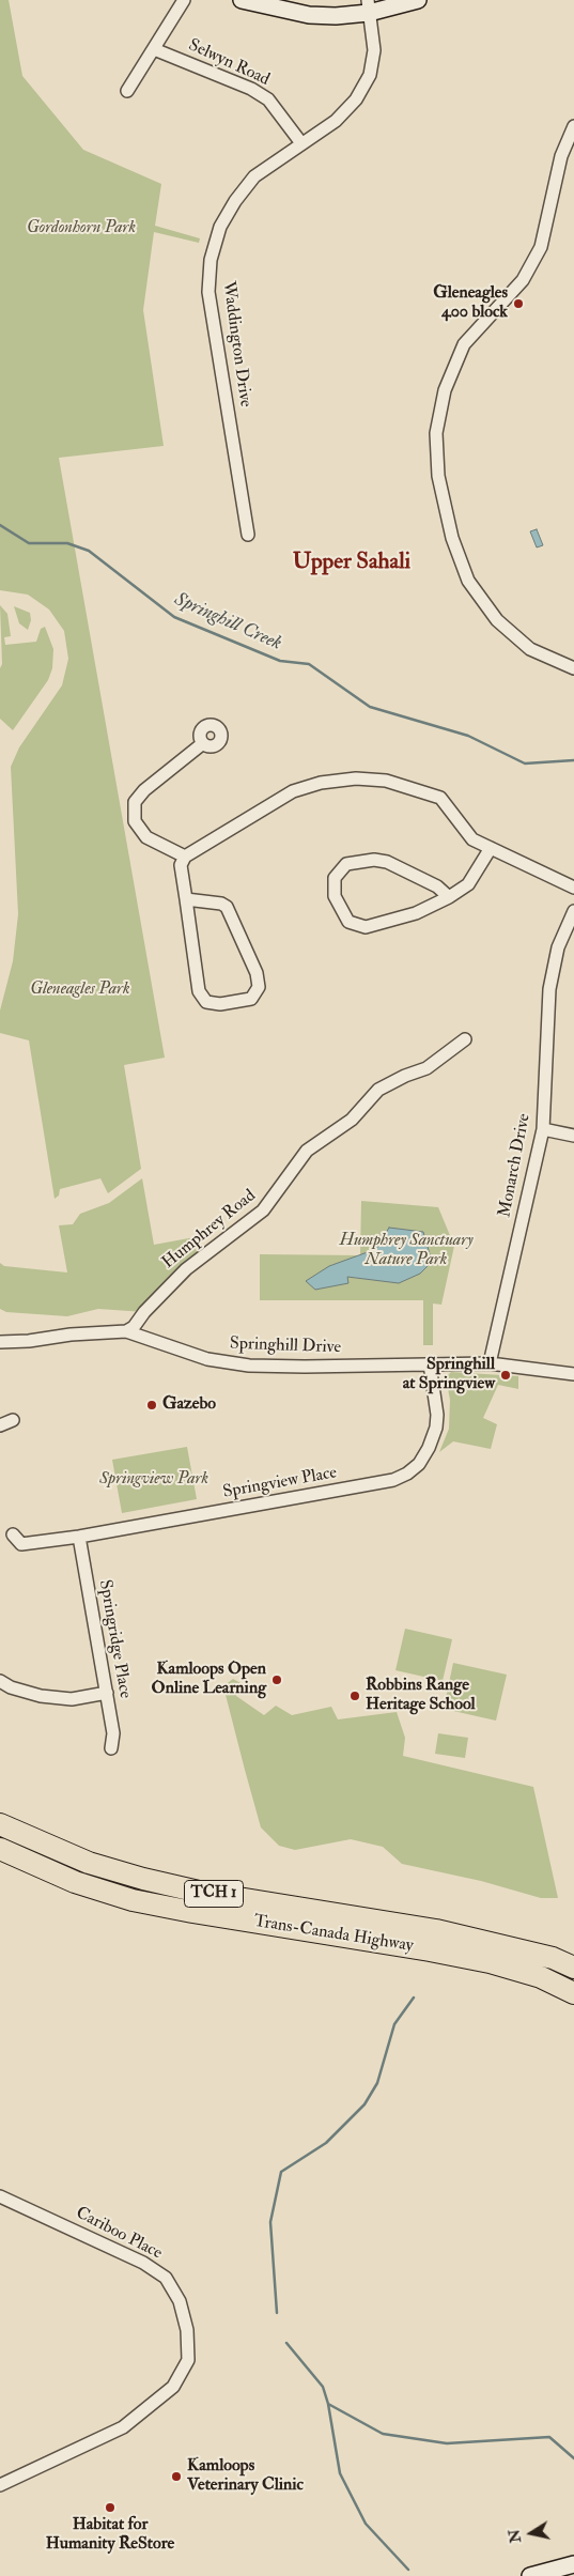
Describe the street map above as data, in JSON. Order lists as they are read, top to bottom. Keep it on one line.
{"streets":{"highway":["TCH 1","Trans-Canada Highway"],"street":["Selwyn Road","Waddington Drive","Monarch Drive","Humphrey Road","Springhill Drive","Springview Place","Springridge Place","Cariboo Place"]},"crossings":[["Selwyn Road","Waddington Drive"],["Monarch Drive","Springhill Drive"],["Humphrey Road","Springhill Drive"],["Springhill Drive","Springview Place"],["Springview Place","Springridge Place"]],"districts":["Upper Sahali"],"water":["Springhill Creek"],"parks":["Gordonhorn Park","Gleneagles Park","Humphrey Sanctuary Nature Park","Springview Park"],"places":["Gleneagles 400 block","Springhill at Springview","Gazebo","Kamloops Open Online Learning","Robbins Range Heritage School","Kamloops Veterinary Clinic","Habitat for Humanity ReStore"],"north":"left"}
